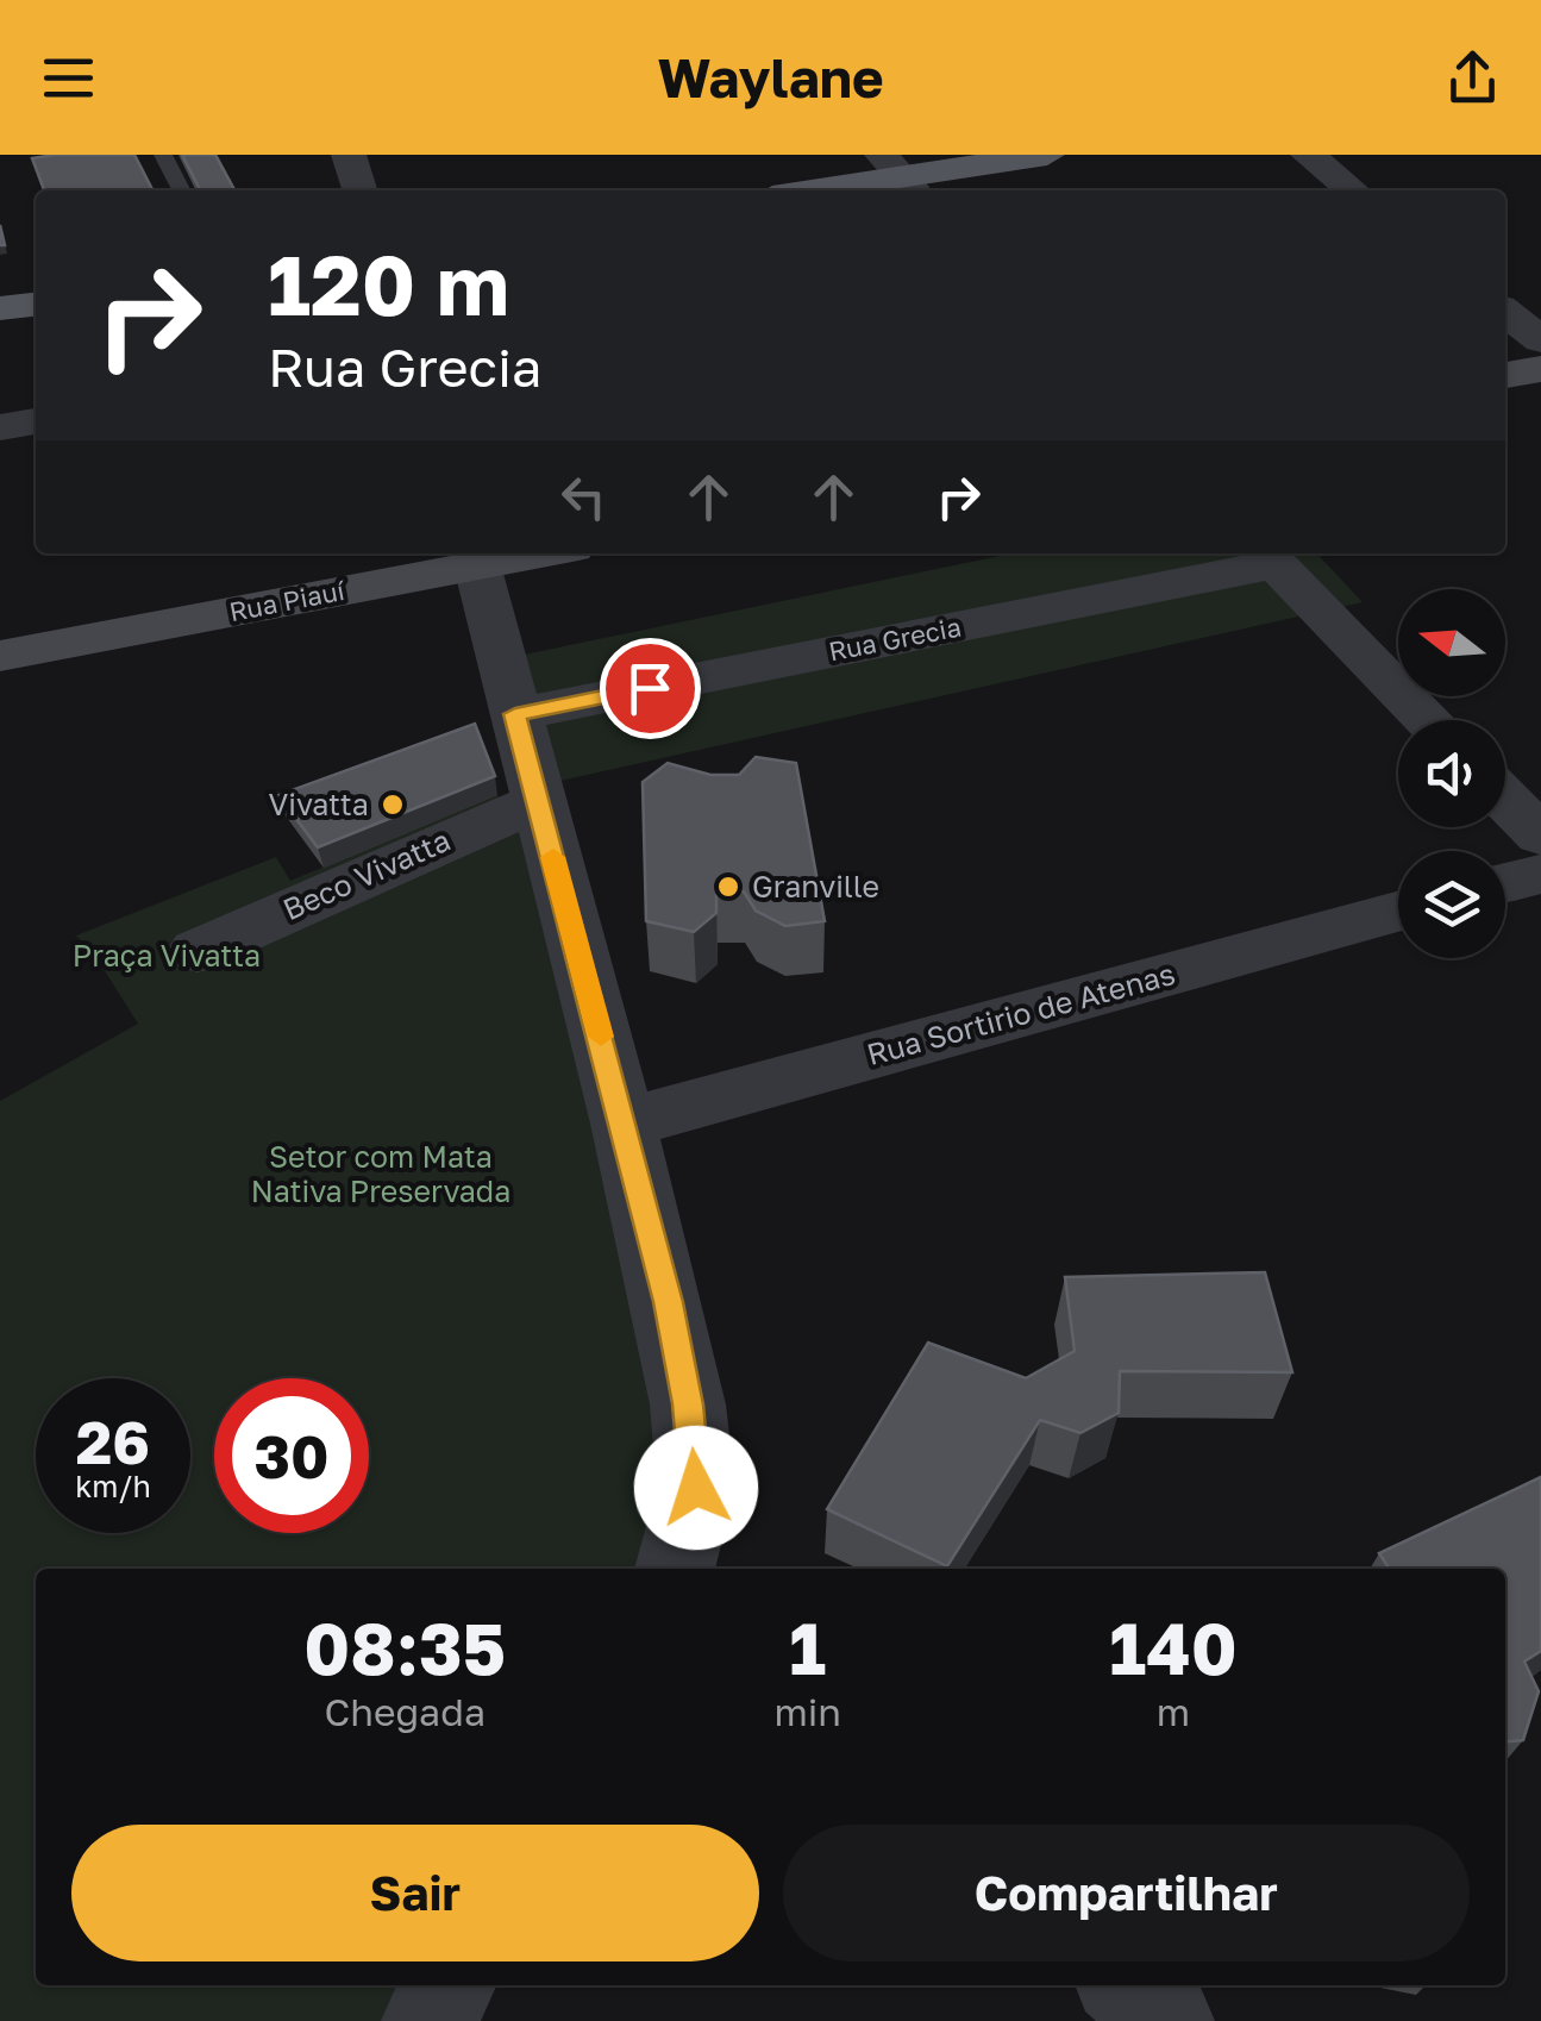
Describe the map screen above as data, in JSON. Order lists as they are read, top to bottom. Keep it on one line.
{"streets":{"street":["Rua Piauí","Rua Grecia","Beco Vivatta","Rua Sortirio de Atenas"]},"parks":["Praça Vivatta","Setor com Mata Nativa Preservada"],"places":["Vivatta","Granville"],"north":"left","page":{"header":"Waylane","turn":["120 m","Rua Grecia"],"speed":"26 km/h","limit":"30","eta":["08:35","Chegada","1","min","140","m"],"buttons":["Sair","Compartilhar"]}}
